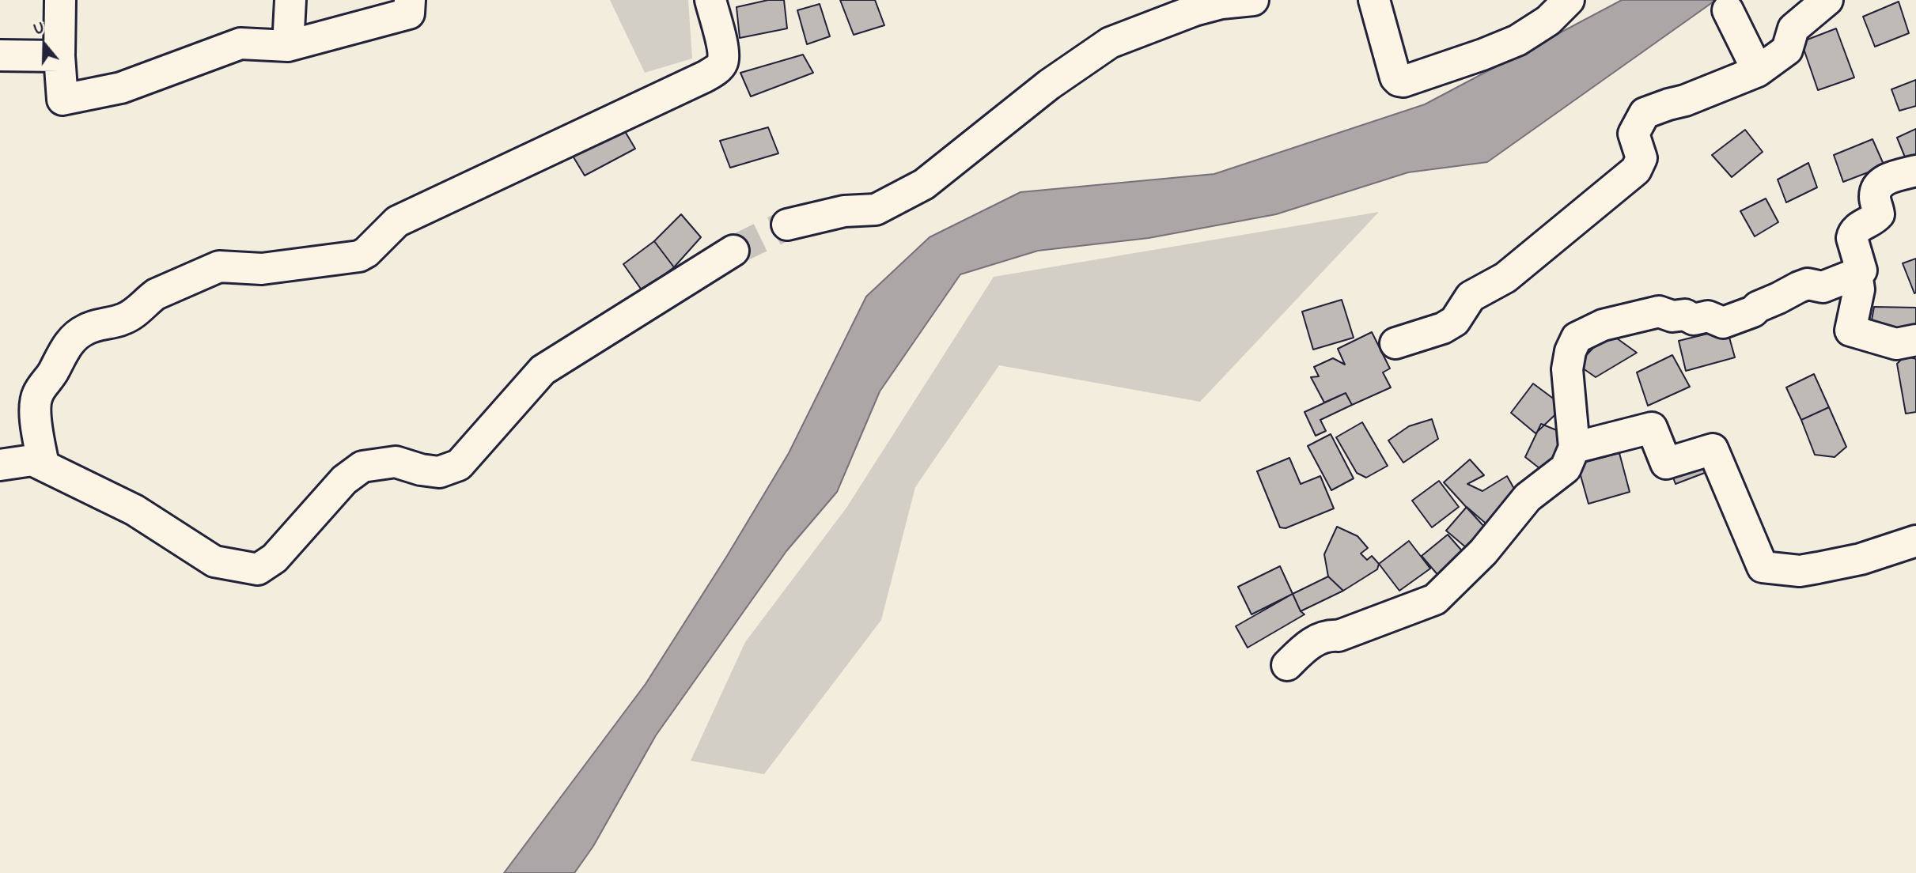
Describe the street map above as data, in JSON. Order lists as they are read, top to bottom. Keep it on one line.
{"north":"top"}
